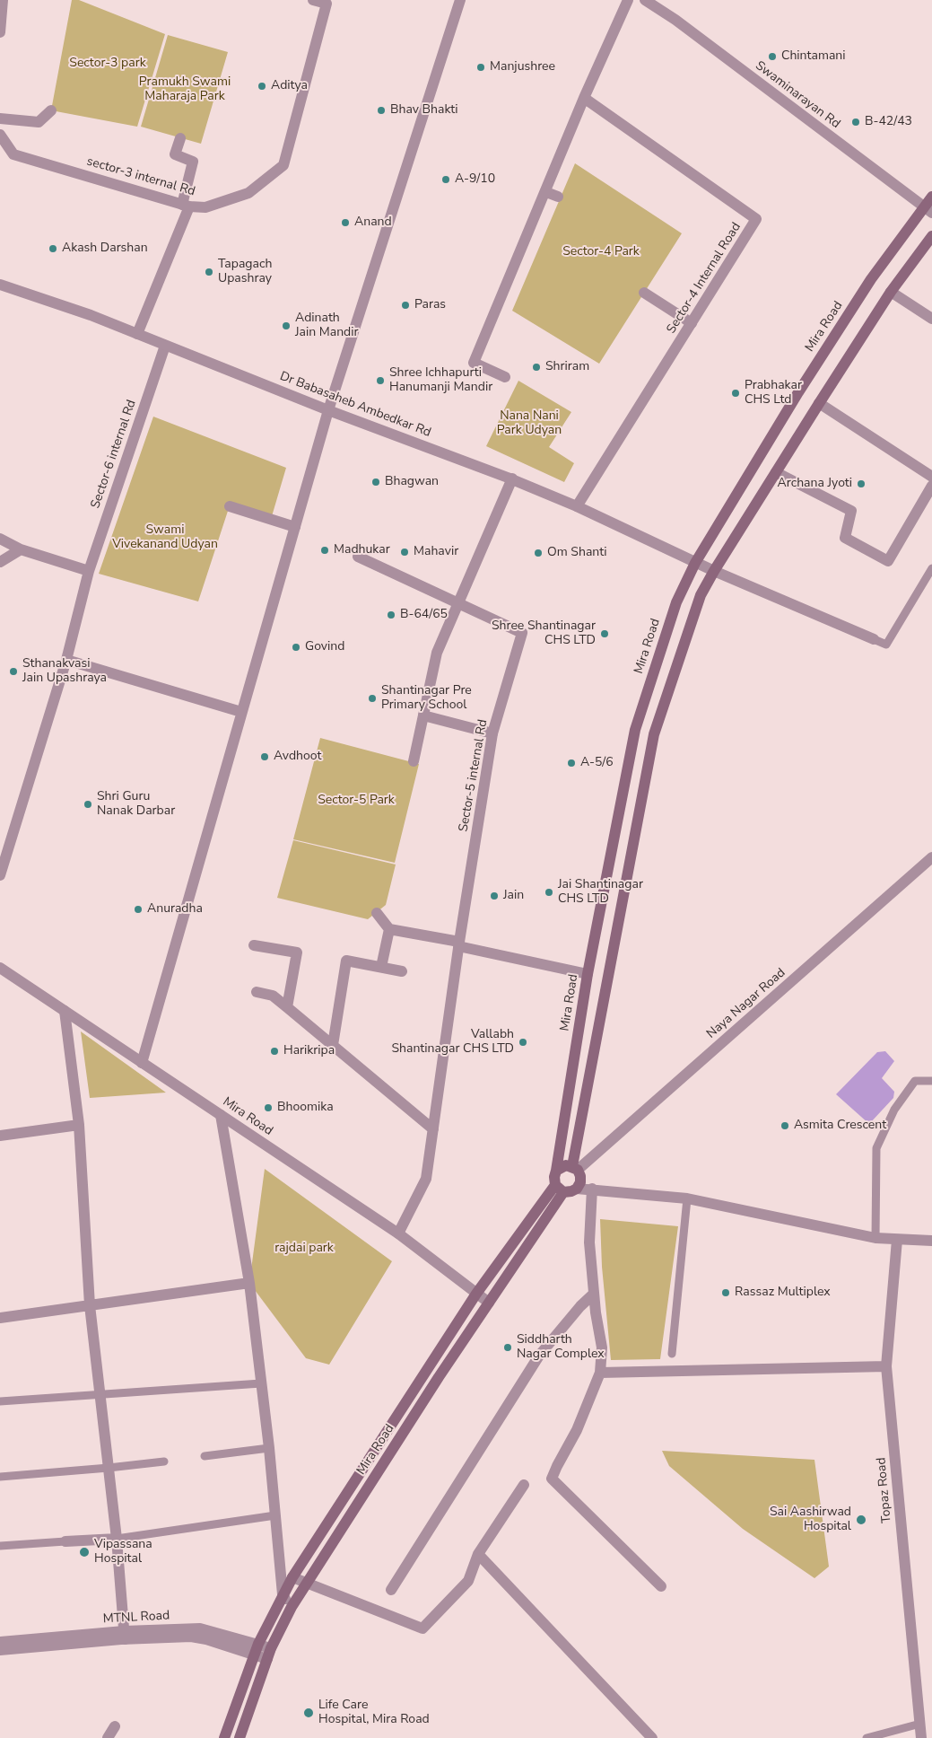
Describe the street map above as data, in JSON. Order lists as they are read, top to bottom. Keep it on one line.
{"streets":{"main road":["Mira Road"],"street":["Swaminarayan Rd","sector-3 internal Rd","Sector-4 Internal Road","Dr Babasaheb Ambedkar Rd","Sector-6 internal Rd","Sector-5 internal Rd","Naya Nagar Road","Topaz Road","MTNL Road"]},"crossings":[["Swaminarayan Rd","Mira Road"],["Sector-4 Internal Road","Dr Babasaheb Ambedkar Rd"],["Mira Road","Dr Babasaheb Ambedkar Rd"],["Mira Road","Sector-5 internal Rd"],["Mira Road","Naya Nagar Road"],["Mira Road","MTNL Road"],["Dr Babasaheb Ambedkar Rd","Sector-6 internal Rd"]],"parks":["Sector-3 park","Pramukh Swami Maharaja Park","Sector-4 Park","Nana Nani Park Udyan","Swami Vivekanand Udyan","Sector-5 Park","rajdai park"],"places":["Chintamani","Manjushree","Aditya","Bhav Bhakti","B-42/43","A-9/10","Anand","Akash Darshan","Tapagach Upashray","Paras","Adinath Jain Mandir","Shriram","Shree Ichhapurti Hanumanji Mandir","Prabhakar CHS Ltd","Bhagwan","Archana Jyoti","Madhukar","Mahavir","Om Shanti","B-64/65","Shree Shantinagar CHS LTD","Govind","Sthanakvasi Jain Upashraya","Shantinagar Pre Primary School","Avdhoot","A-5/6","Shri Guru Nanak Darbar","Jai Shantinagar CHS LTD","Jain","Anuradha","Vallabh Shantinagar CHS LTD","Harikripa","Bhoomika","Asmita Crescent","Rassaz Multiplex","Siddharth Nagar Complex","Sai Aashirwad Hospital","Vipassana Hospital","Life Care Hospital, Mira Road"]}
